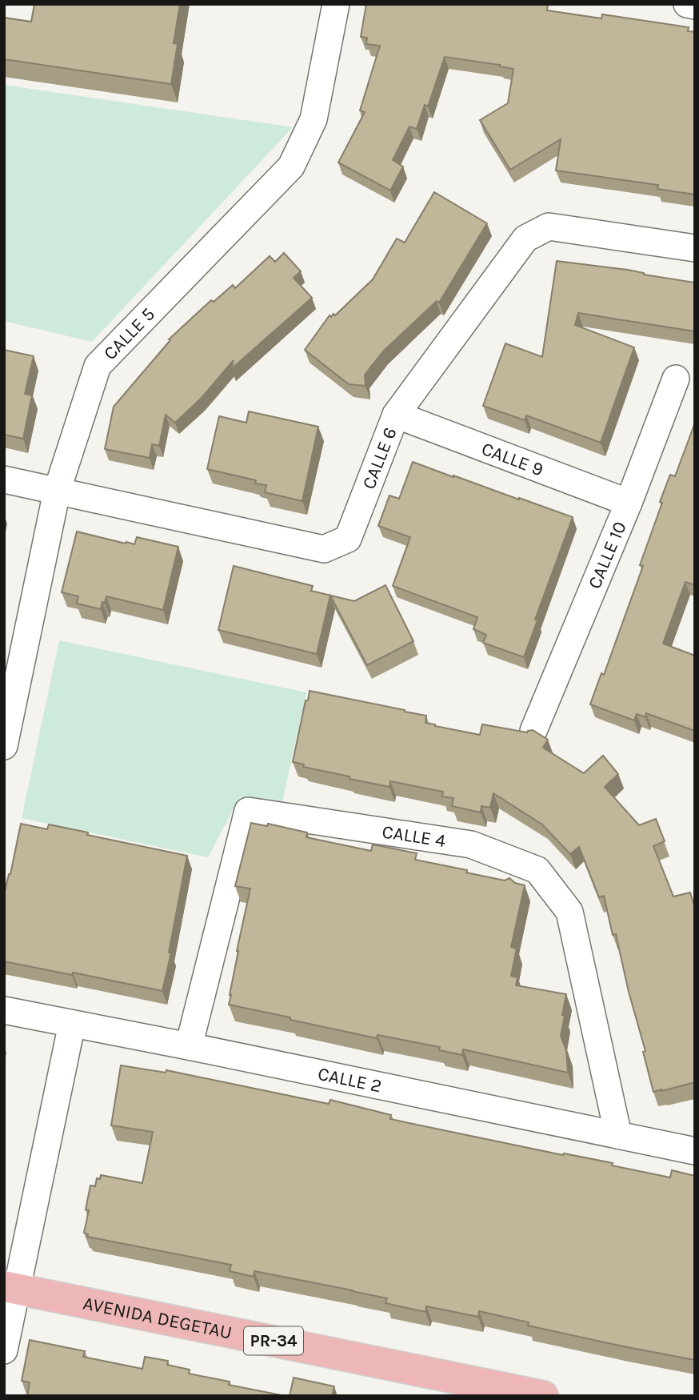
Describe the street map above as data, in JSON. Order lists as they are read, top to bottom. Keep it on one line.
{"streets":{"main road":["AVENIDA DEGETAU","PR-34"],"street":["CALLE 5","CALLE 6","CALLE 9","CALLE 10","CALLE 4","CALLE 2"]},"crossings":[["CALLE 5","CALLE 6"],["CALLE 6","CALLE 9"],["CALLE 9","CALLE 10"],["CALLE 4","CALLE 2"]]}
